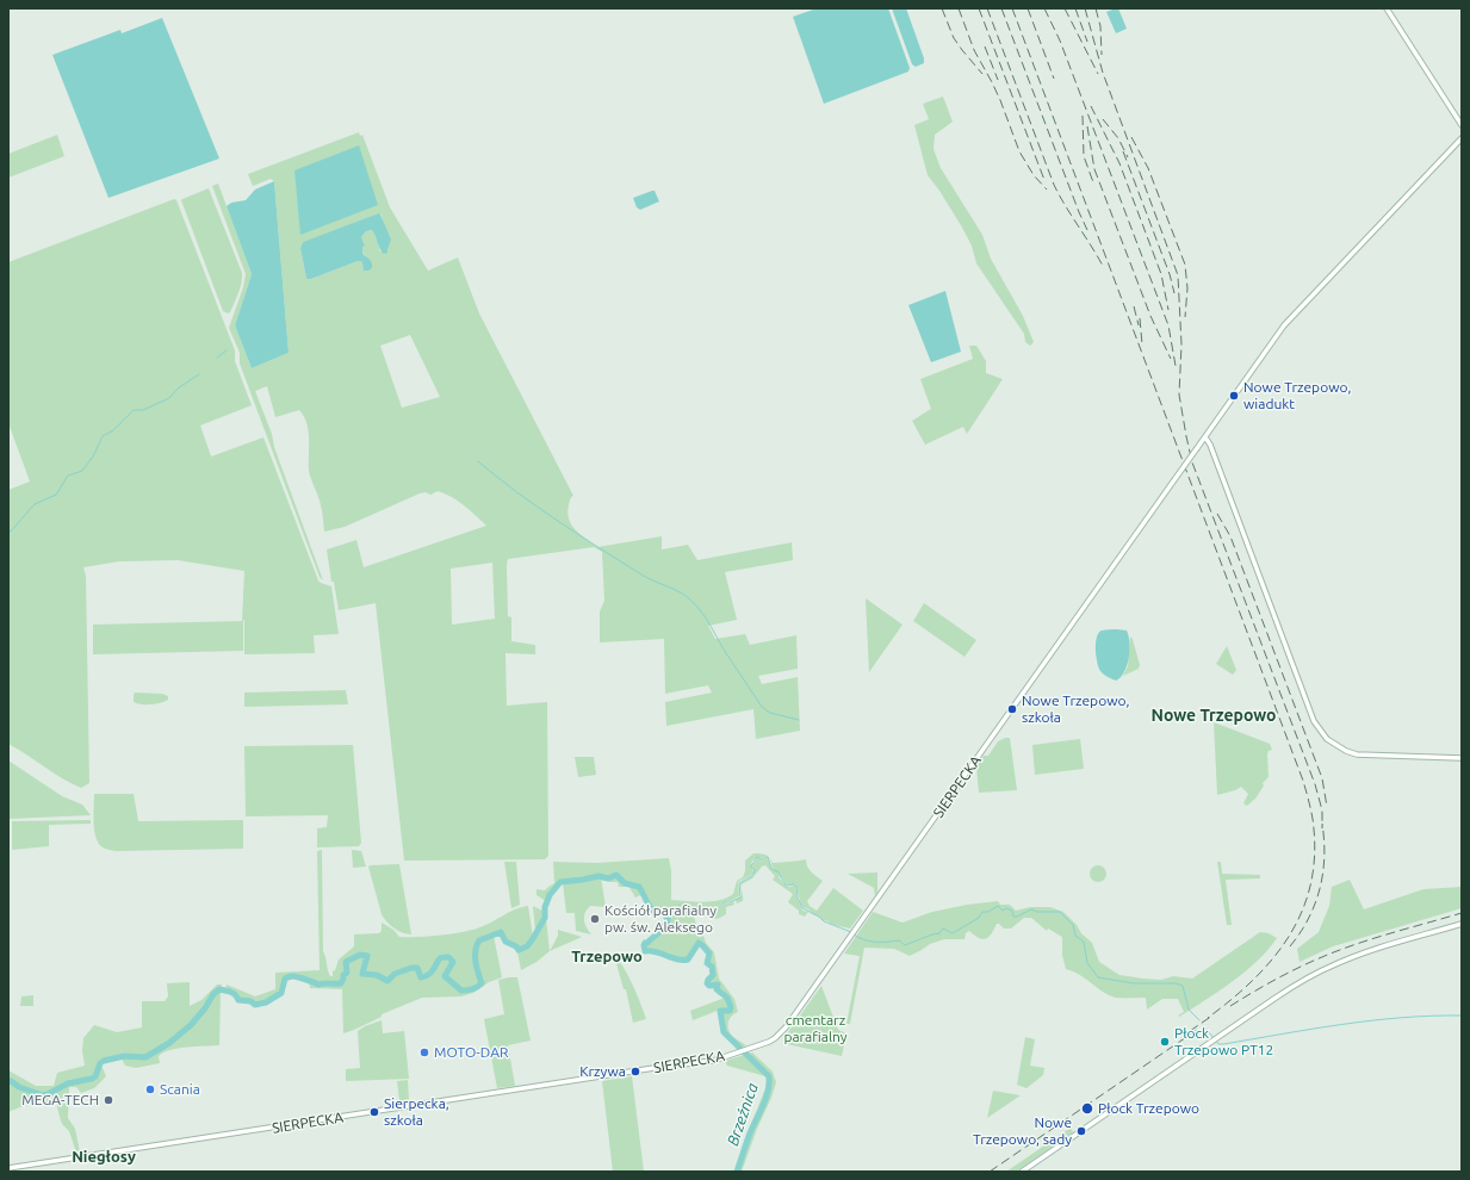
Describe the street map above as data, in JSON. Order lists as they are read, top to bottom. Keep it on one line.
{"streets":{"street":["SIERPECKA"]},"districts":["Nowe Trzepowo","Trzepowo","Niegłosy"],"water":["Brzeźnica"],"parks":["cmentarz parafialny"],"places":["Nowe Trzepowo, wiadukt","Nowe Trzepowo, szkoła","Kościół parafialny pw. św. Aleksego","Płock Trzepowo PT12","MOTO-DAR","Krzywa","Scania","MEGA-TECH","Płock Trzepowo","Sierpecka, szkoła","Nowe Trzepowo, sady"]}
